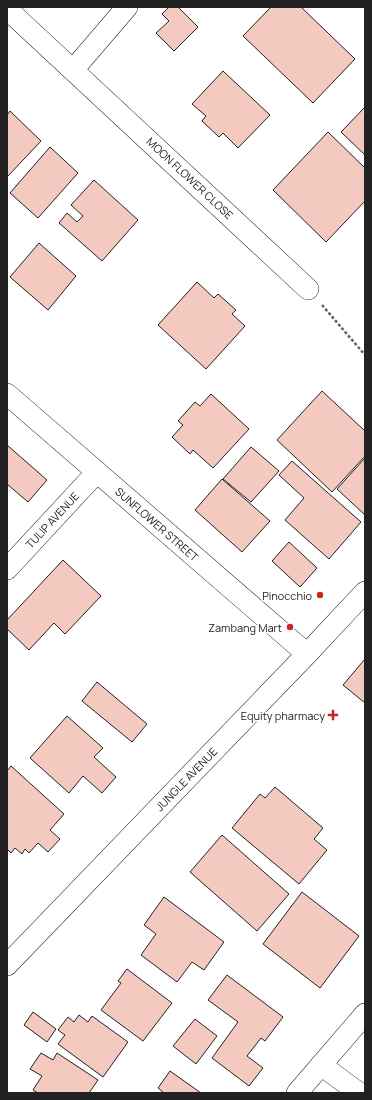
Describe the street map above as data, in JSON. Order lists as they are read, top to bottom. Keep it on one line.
{"streets":{"street":["MOON FLOWER CLOSE","TULIP AVENUE","SUNFLOWER STREET","JUNGLE AVENUE"]},"crossings":[["TULIP AVENUE","SUNFLOWER STREET"],["SUNFLOWER STREET","JUNGLE AVENUE"]],"places":{"other":["Pinocchio","Zambang Mart"],"health":["Equity pharmacy"]}}
